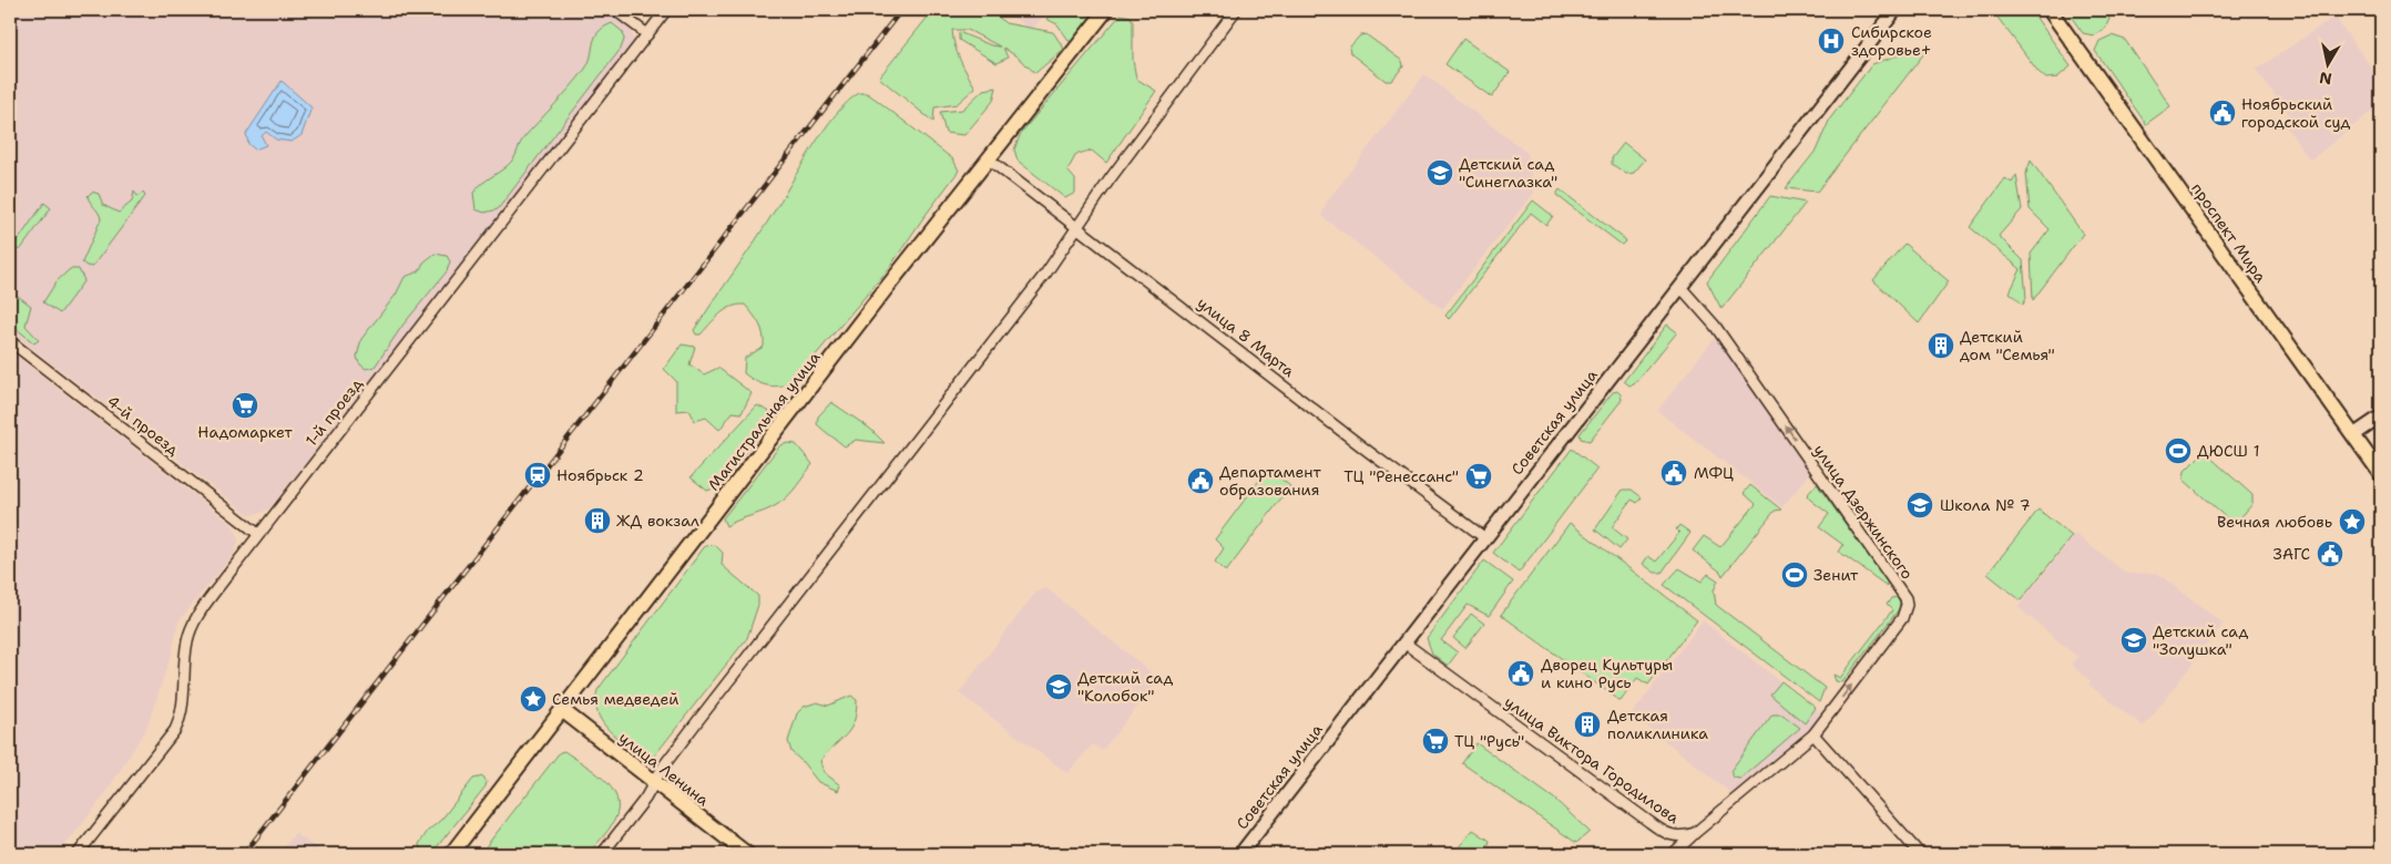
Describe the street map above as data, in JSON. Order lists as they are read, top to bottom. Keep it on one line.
{"streets":{"main road":["проспект Мира","Магистральная улица","Советская улица","улица Ленина"],"street":["улица 8 Марта","1-й проезд","4-й проезд","улица Дзержинского","улица Виктора Городилова"]},"crossings":[["улица 8 Марта","Магистральная улица"],["улица 8 Марта","Советская улица"],["1-й проезд","4-й проезд"],["Магистральная улица","улица Ленина"],["Советская улица","улица Дзержинского"],["Советская улица","улица Виктора Городилова"],["улица Дзержинского","улица Виктора Городилова"]],"one_way":["улица Дзержинского"],"places":{"hospital":["Сибирское здоровье+"],"public building":["Ноябрьский городской суд","МФЦ","Департамент образования","ЗАГС","Дворец Культуры и кино Русь"],"school or university":["Детский сад \"Синеглазка\"","Школа № 7","Детский сад \"Золушка\"","Детский сад \"Колобок\""],"building":["Детский дом \"Семья\"","ЖД вокзал","Детская поликлиника"],"supermarket":["Надомаркет","ТЦ \"Ренессанс\"","ТЦ \"Русь\""],"sports":["ДЮСШ 1","Зенит"],"station":["Ноябрьск 2"],"place":["Вечная любовь","Семья медведей"]},"north":"bottom"}
